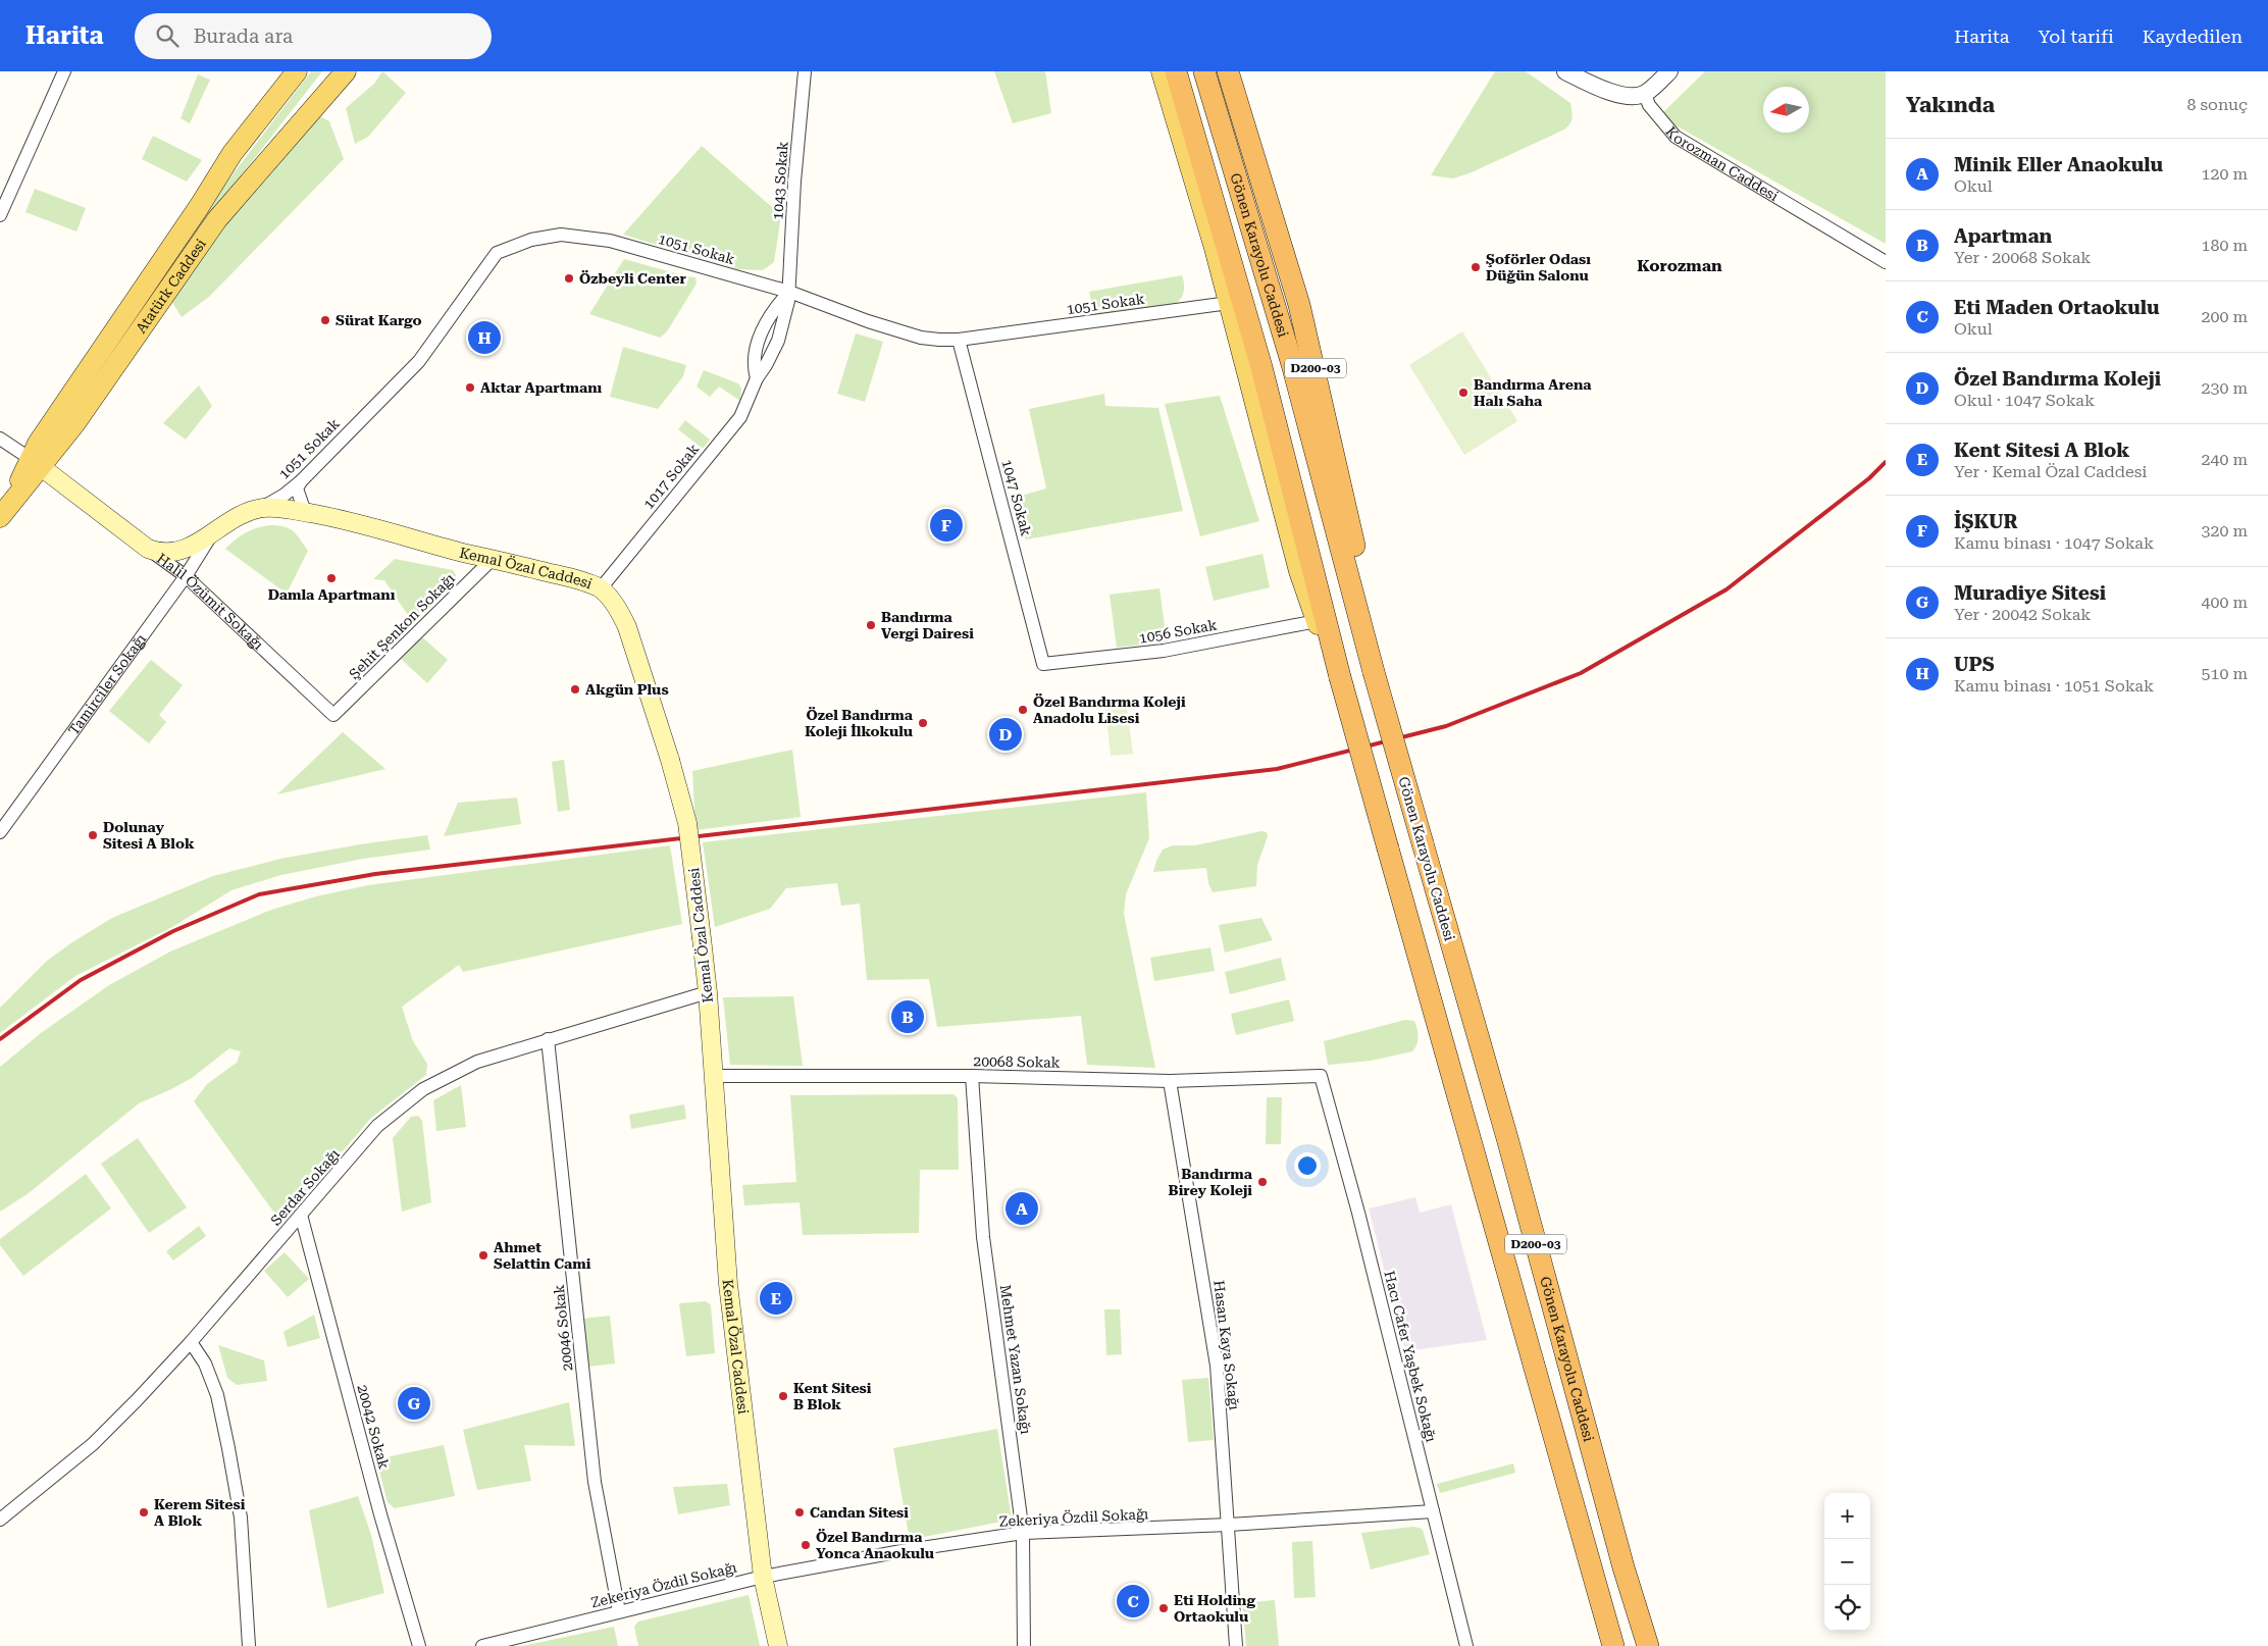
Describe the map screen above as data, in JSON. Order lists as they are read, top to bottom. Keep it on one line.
{"streets":{"highway":["Gönen Karayolu Caddesi","D200-03"],"main road":["Atatürk Caddesi","Kemal Özal Caddesi","Halil Özümit Sokağı","Tamirciler Sokağı"],"street":["Korozman Caddesi","1043 Sokak","1051 Sokak","1017 Sokak","1047 Sokak","Şehit Şenkon Sokağı","1056 Sokak","20068 Sokak","Serdar Sokağı","20046 Sokak","Hasan Kaya Sokağı","Hacı Cafer Yaşbek Sokağı","Mehmet Yazan Sokağı","20042 Sokak","Zekeriya Özdil Sokağı"]},"crossings":[["1043 Sokak","1051 Sokak"],["1043 Sokak","1017 Sokak"],["1051 Sokak","1017 Sokak"],["1051 Sokak","1047 Sokak"],["1051 Sokak","Kemal Özal Caddesi"],["1051 Sokak","Tamirciler Sokağı"],["Gönen Karayolu Caddesi","D200-03"],["Atatürk Caddesi","Halil Özümit Sokağı"],["1017 Sokak","Kemal Özal Caddesi"],["1047 Sokak","1056 Sokak"],["Kemal Özal Caddesi","Şehit Şenkon Sokağı"],["Kemal Özal Caddesi","Tamirciler Sokağı"],["Kemal Özal Caddesi","20068 Sokak"],["Kemal Özal Caddesi","Serdar Sokağı"],["Kemal Özal Caddesi","Zekeriya Özdil Sokağı"],["Halil Özümit Sokağı","Şehit Şenkon Sokağı"],["Halil Özümit Sokağı","Tamirciler Sokağı"],["20068 Sokak","Hasan Kaya Sokağı"],["20068 Sokak","Hacı Cafer Yaşbek Sokağı"],["20068 Sokak","Mehmet Yazan Sokağı"],["Serdar Sokağı","20046 Sokak"],["Serdar Sokağı","20042 Sokak"],["20046 Sokak","Zekeriya Özdil Sokağı"],["Hasan Kaya Sokağı","Zekeriya Özdil Sokağı"],["Hacı Cafer Yaşbek Sokağı","Zekeriya Özdil Sokağı"],["Mehmet Yazan Sokağı","Zekeriya Özdil Sokağı"]],"districts":["Korozman"],"places":["Şoförler Odası Düğün Salonu","Özbeyli Center","Sürat Kargo","Aktar Apartmanı","Bandırma Arena Halı Saha","Damla Apartmanı","Bandırma Vergi Dairesi","Akgün Plus","Özel Bandırma Koleji Anadolu Lisesi","Özel Bandırma Koleji İlkokulu","Dolunay Sitesi A Blok","Bandırma Birey Koleji","Ahmet Selattin Cami","Kent Sitesi B Blok","Kerem Sitesi A Blok","Candan Sitesi","Özel Bandırma Yonca Anaokulu","Eti Holding Ortaokulu"],"north":"left","page":{"header":"Harita","search":"Burada ara","nav":["Harita","Yol tarifi","Kaydedilen"],"heading":["Yakında","8 sonuç"],"list":[{"mark":"A","name":"Minik Eller Anaokulu","note":"Okul","value":"120 m"},{"mark":"B","name":"Apartman","note":"Yer · 20068 Sokak","value":"180 m"},{"mark":"C","name":"Eti Maden Ortaokulu","note":"Okul","value":"200 m"},{"mark":"D","name":"Özel Bandırma Koleji","note":"Okul · 1047 Sokak","value":"230 m"},{"mark":"E","name":"Kent Sitesi A Blok","note":"Yer · Kemal Özal Caddesi","value":"240 m"},{"mark":"F","name":"İŞKUR","note":"Kamu binası · 1047 Sokak","value":"320 m"},{"mark":"G","name":"Muradiye Sitesi","note":"Yer · 20042 Sokak","value":"400 m"},{"mark":"H","name":"UPS","note":"Kamu binası · 1051 Sokak","value":"510 m"}],"pins":["H","F","D","B","A","E","G","C"],"map_buttons":["+","−"]}}
